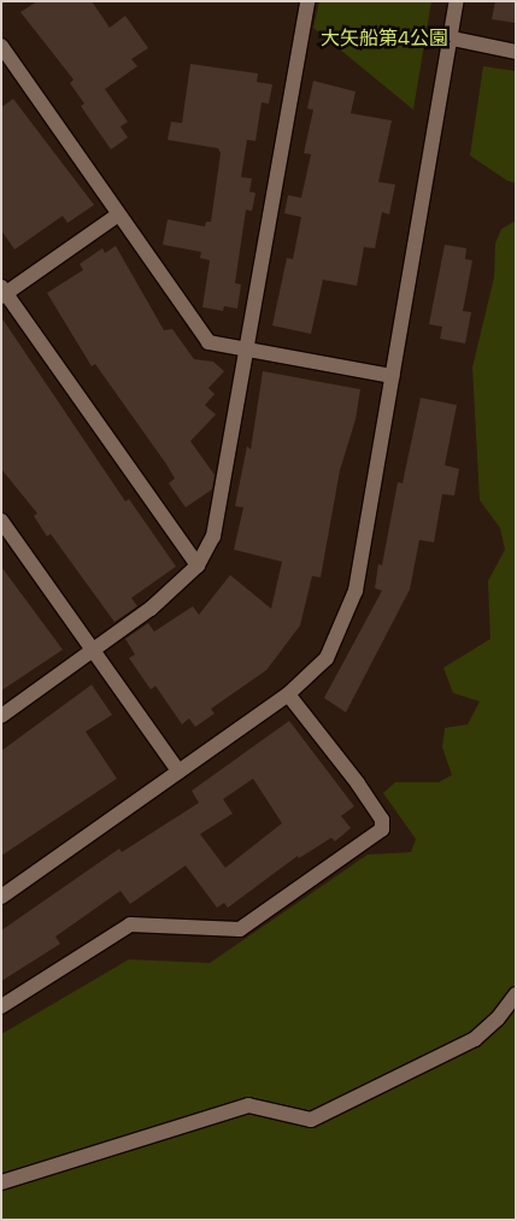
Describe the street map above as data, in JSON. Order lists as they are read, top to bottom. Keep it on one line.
{"parks":["大矢船第4公園"]}
